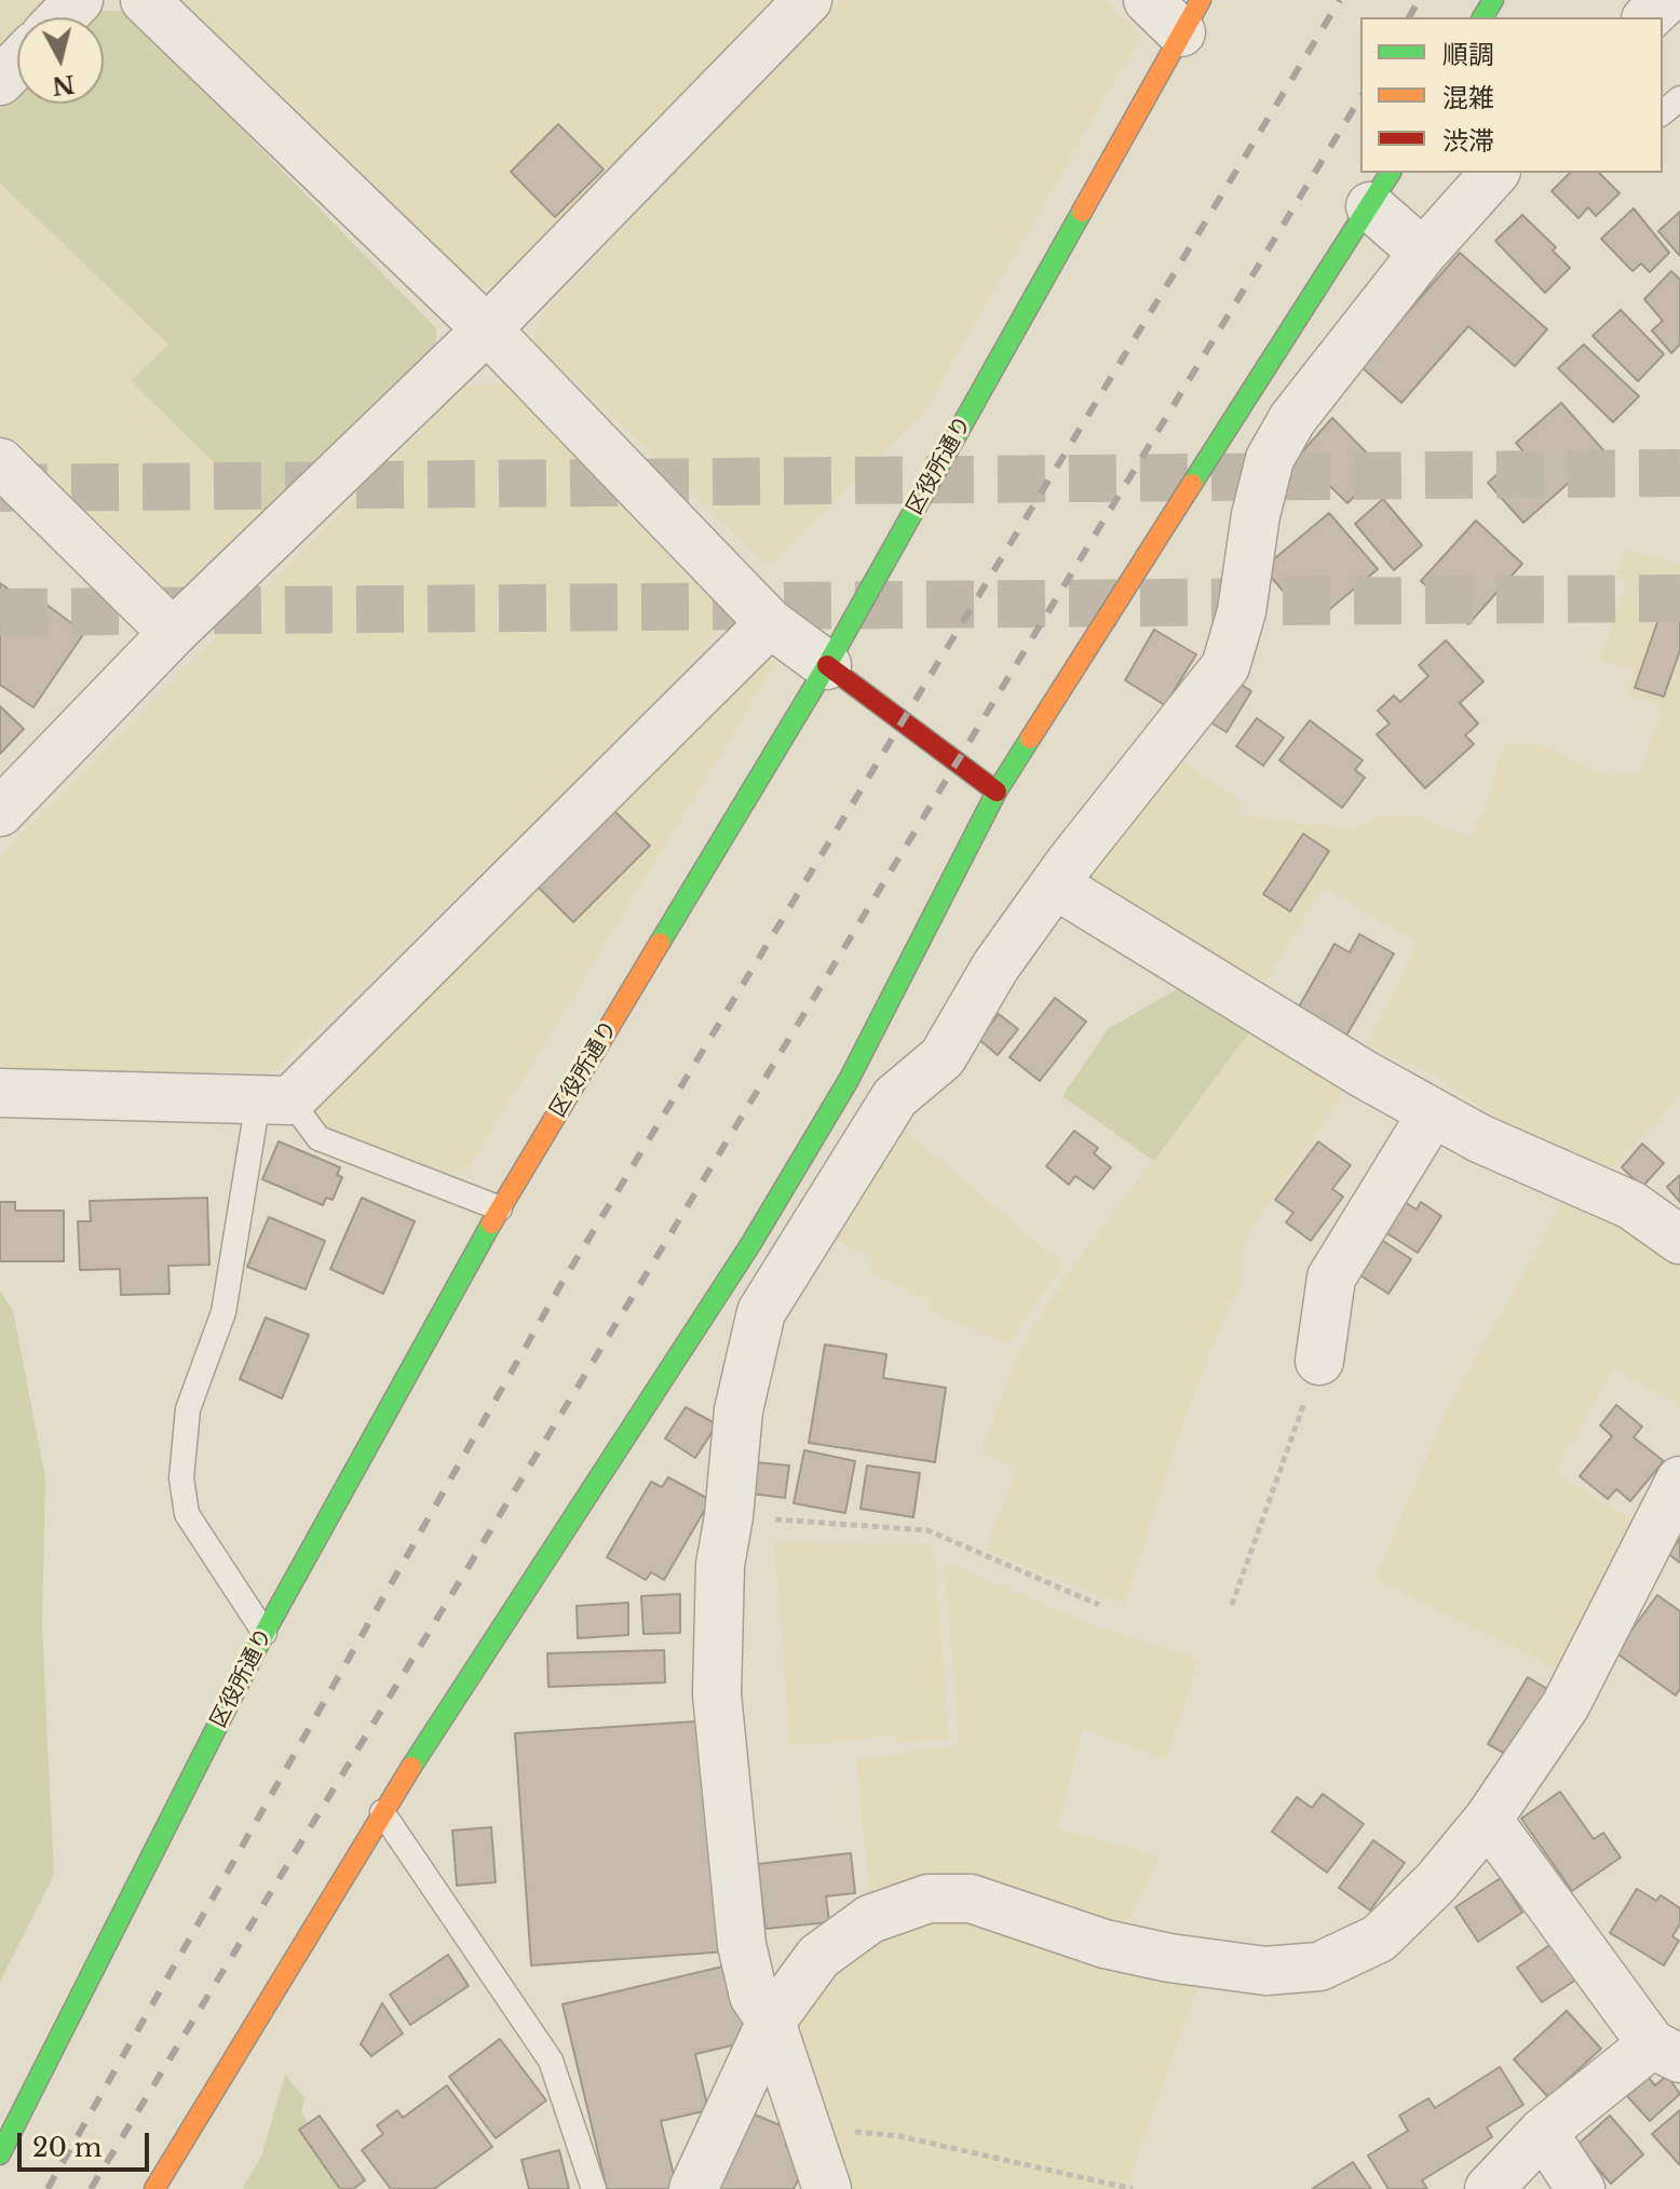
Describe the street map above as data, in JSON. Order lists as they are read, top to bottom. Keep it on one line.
{"streets":{"street":["区役所通り"]},"legend":["順調","混雑","渋滞"],"scale_bar":"20 m","north":"bottom"}
